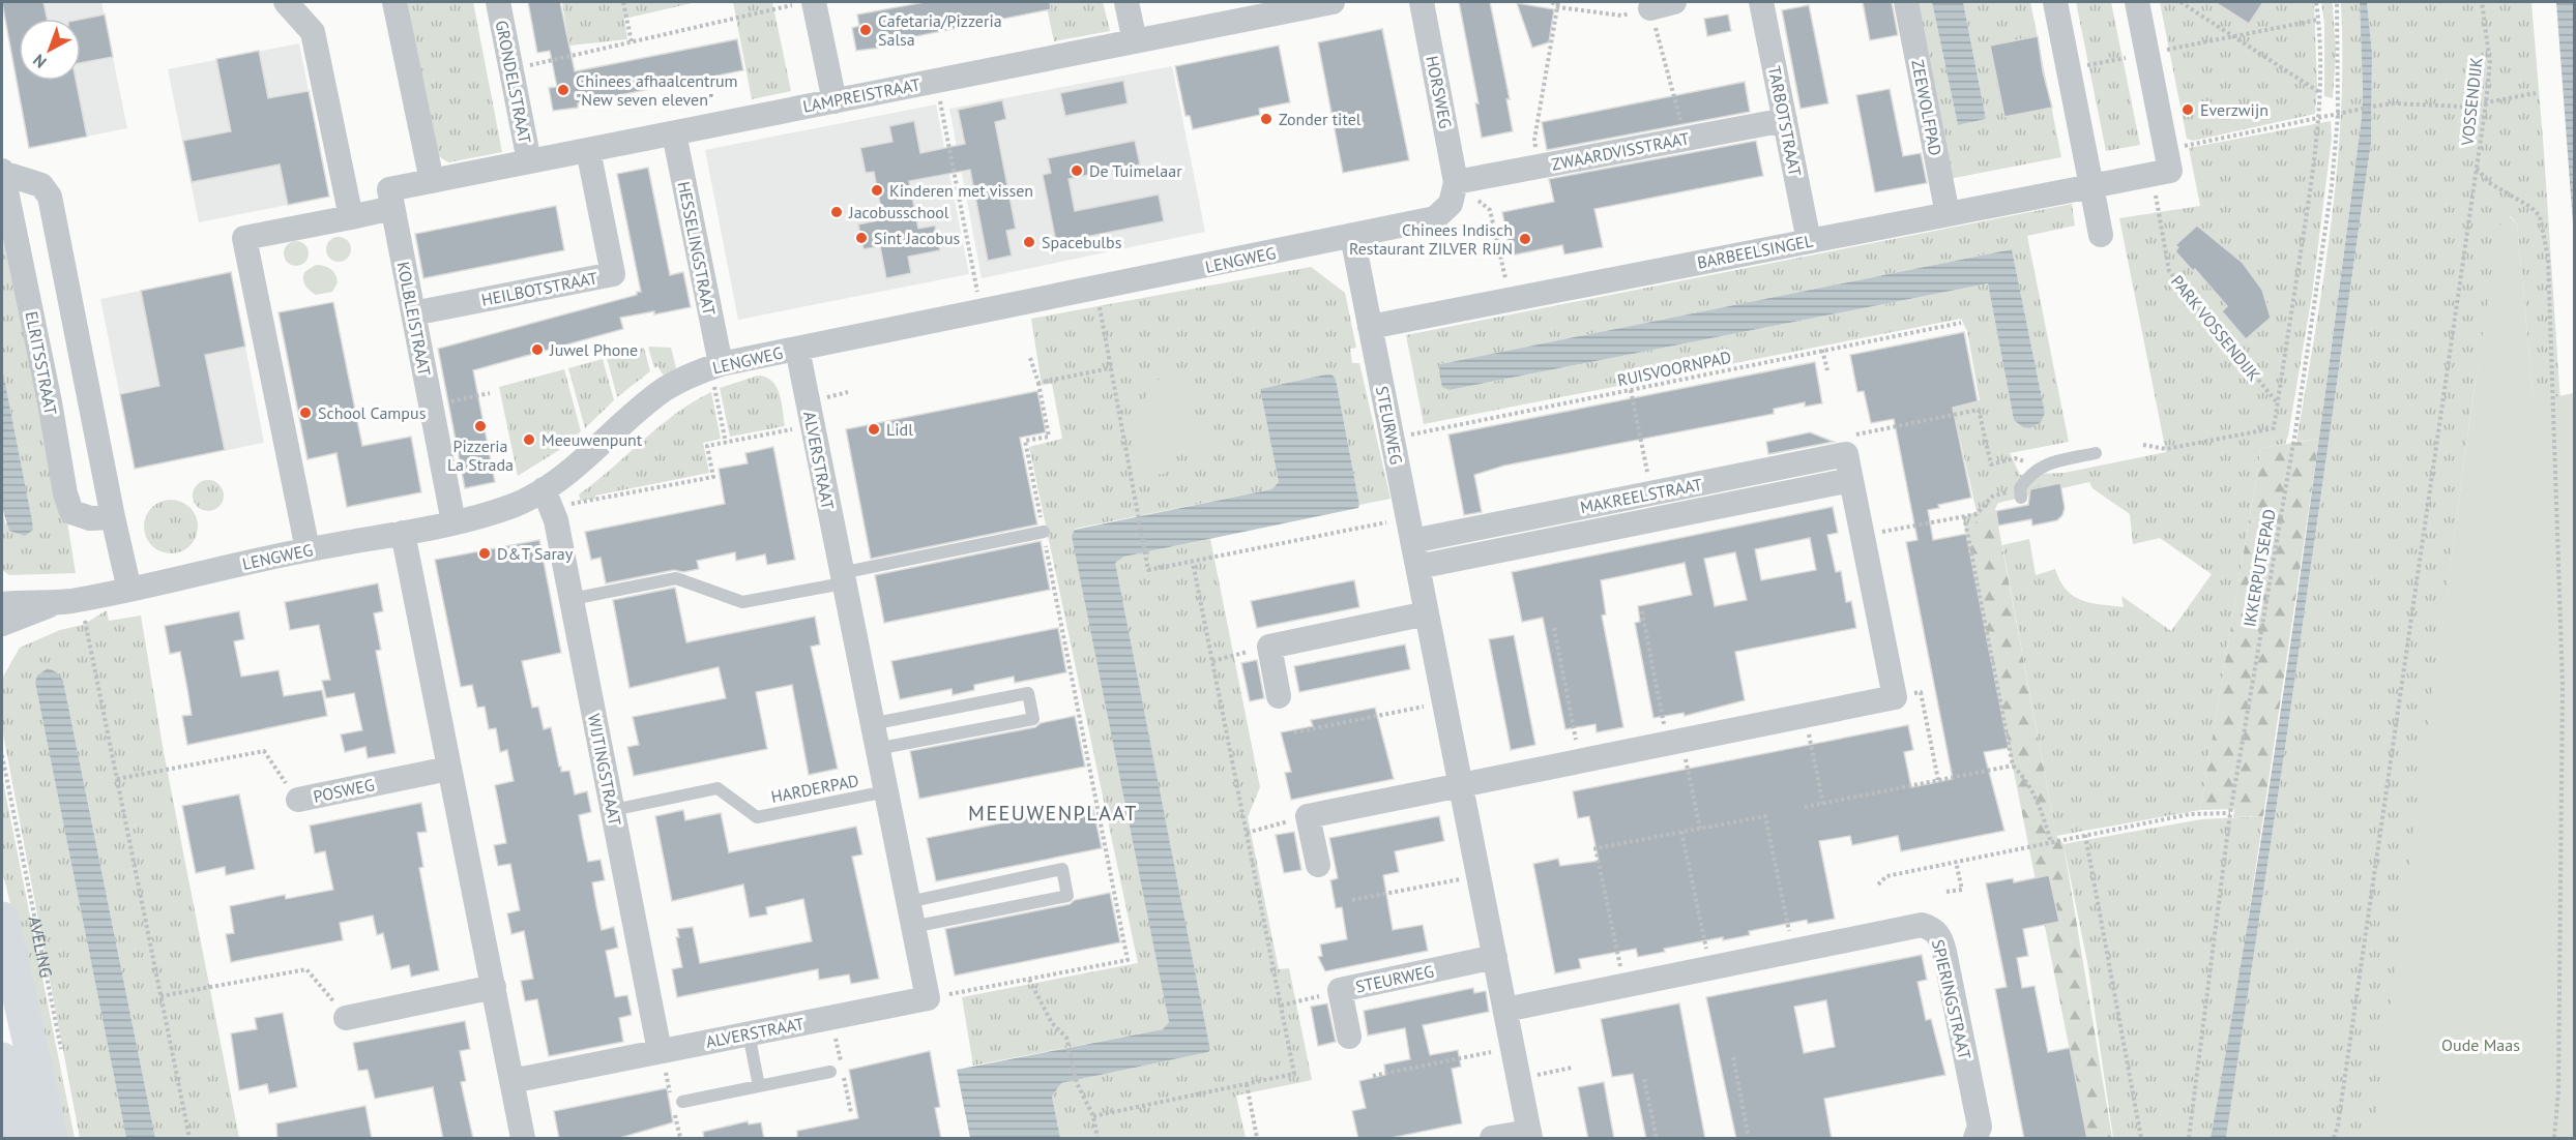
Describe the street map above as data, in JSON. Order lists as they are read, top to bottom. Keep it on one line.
{"streets":{"main road":["AVELING"],"street":["GRONDELSTRAAT","HORSWEG","LAMPREISTRAAT","ZEEWOLFPAD","TARBOTSTRAAT","ZWAARDVISSTRAAT","HESSELINGSTRAAT","BARBEELSINGEL","LENGWEG","HEILBOTSTRAAT","KOLBLEISTRAAT","ELRITSSTRAAT","STEURWEG","ALVERSTRAAT","MAKREELSTRAAT","WIJTINGSTRAAT","POSWEG","SPIERINGSTRAAT"],"lane":["HARDERPAD"],"path":["VOSSENDIJK","PARK VOSSENDIJK","RUISVOORNPAD","IKKERPUTSEPAD"]},"crossings":[["GRONDELSTRAAT","LAMPREISTRAAT"],["HORSWEG","ZWAARDVISSTRAAT"],["HORSWEG","LENGWEG"],["LAMPREISTRAAT","HESSELINGSTRAAT"],["LAMPREISTRAAT","LENGWEG"],["LAMPREISTRAAT","HEILBOTSTRAAT"],["LAMPREISTRAAT","KOLBLEISTRAAT"],["ZEEWOLFPAD","BARBEELSINGEL"],["TARBOTSTRAAT","ZWAARDVISSTRAAT"],["TARBOTSTRAAT","BARBEELSINGEL"],["ZWAARDVISSTRAAT","LENGWEG"],["HESSELINGSTRAAT","LENGWEG"],["BARBEELSINGEL","STEURWEG"],["LENGWEG","KOLBLEISTRAAT"],["LENGWEG","ELRITSSTRAAT"],["LENGWEG","STEURWEG"],["LENGWEG","ALVERSTRAAT"],["LENGWEG","WIJTINGSTRAAT"],["HEILBOTSTRAAT","KOLBLEISTRAAT"],["RUISVOORNPAD","STEURWEG"],["STEURWEG","MAKREELSTRAAT"],["STEURWEG","SPIERINGSTRAAT"],["ALVERSTRAAT","WIJTINGSTRAAT"],["ALVERSTRAAT","HARDERPAD"],["WIJTINGSTRAAT","HARDERPAD"]],"districts":["MEEUWENPLAAT"],"parks":["Oude Maas"],"places":["Cafetaria/Pizzeria Salsa","Chinees afhaalcentrum \"New seven eleven\"","Everzwijn","Zonder titel","De Tuimelaar","Kinderen met vissen","Jacobusschool","Sint Jacobus","Chinees Indisch Restaurant ZILVER RIJN","Spacebulbs","Juwel Phone","School Campus","Pizzeria La Strada","Lidl","Meeuwenpunt","D&T Saray"],"north":"bottom left"}
